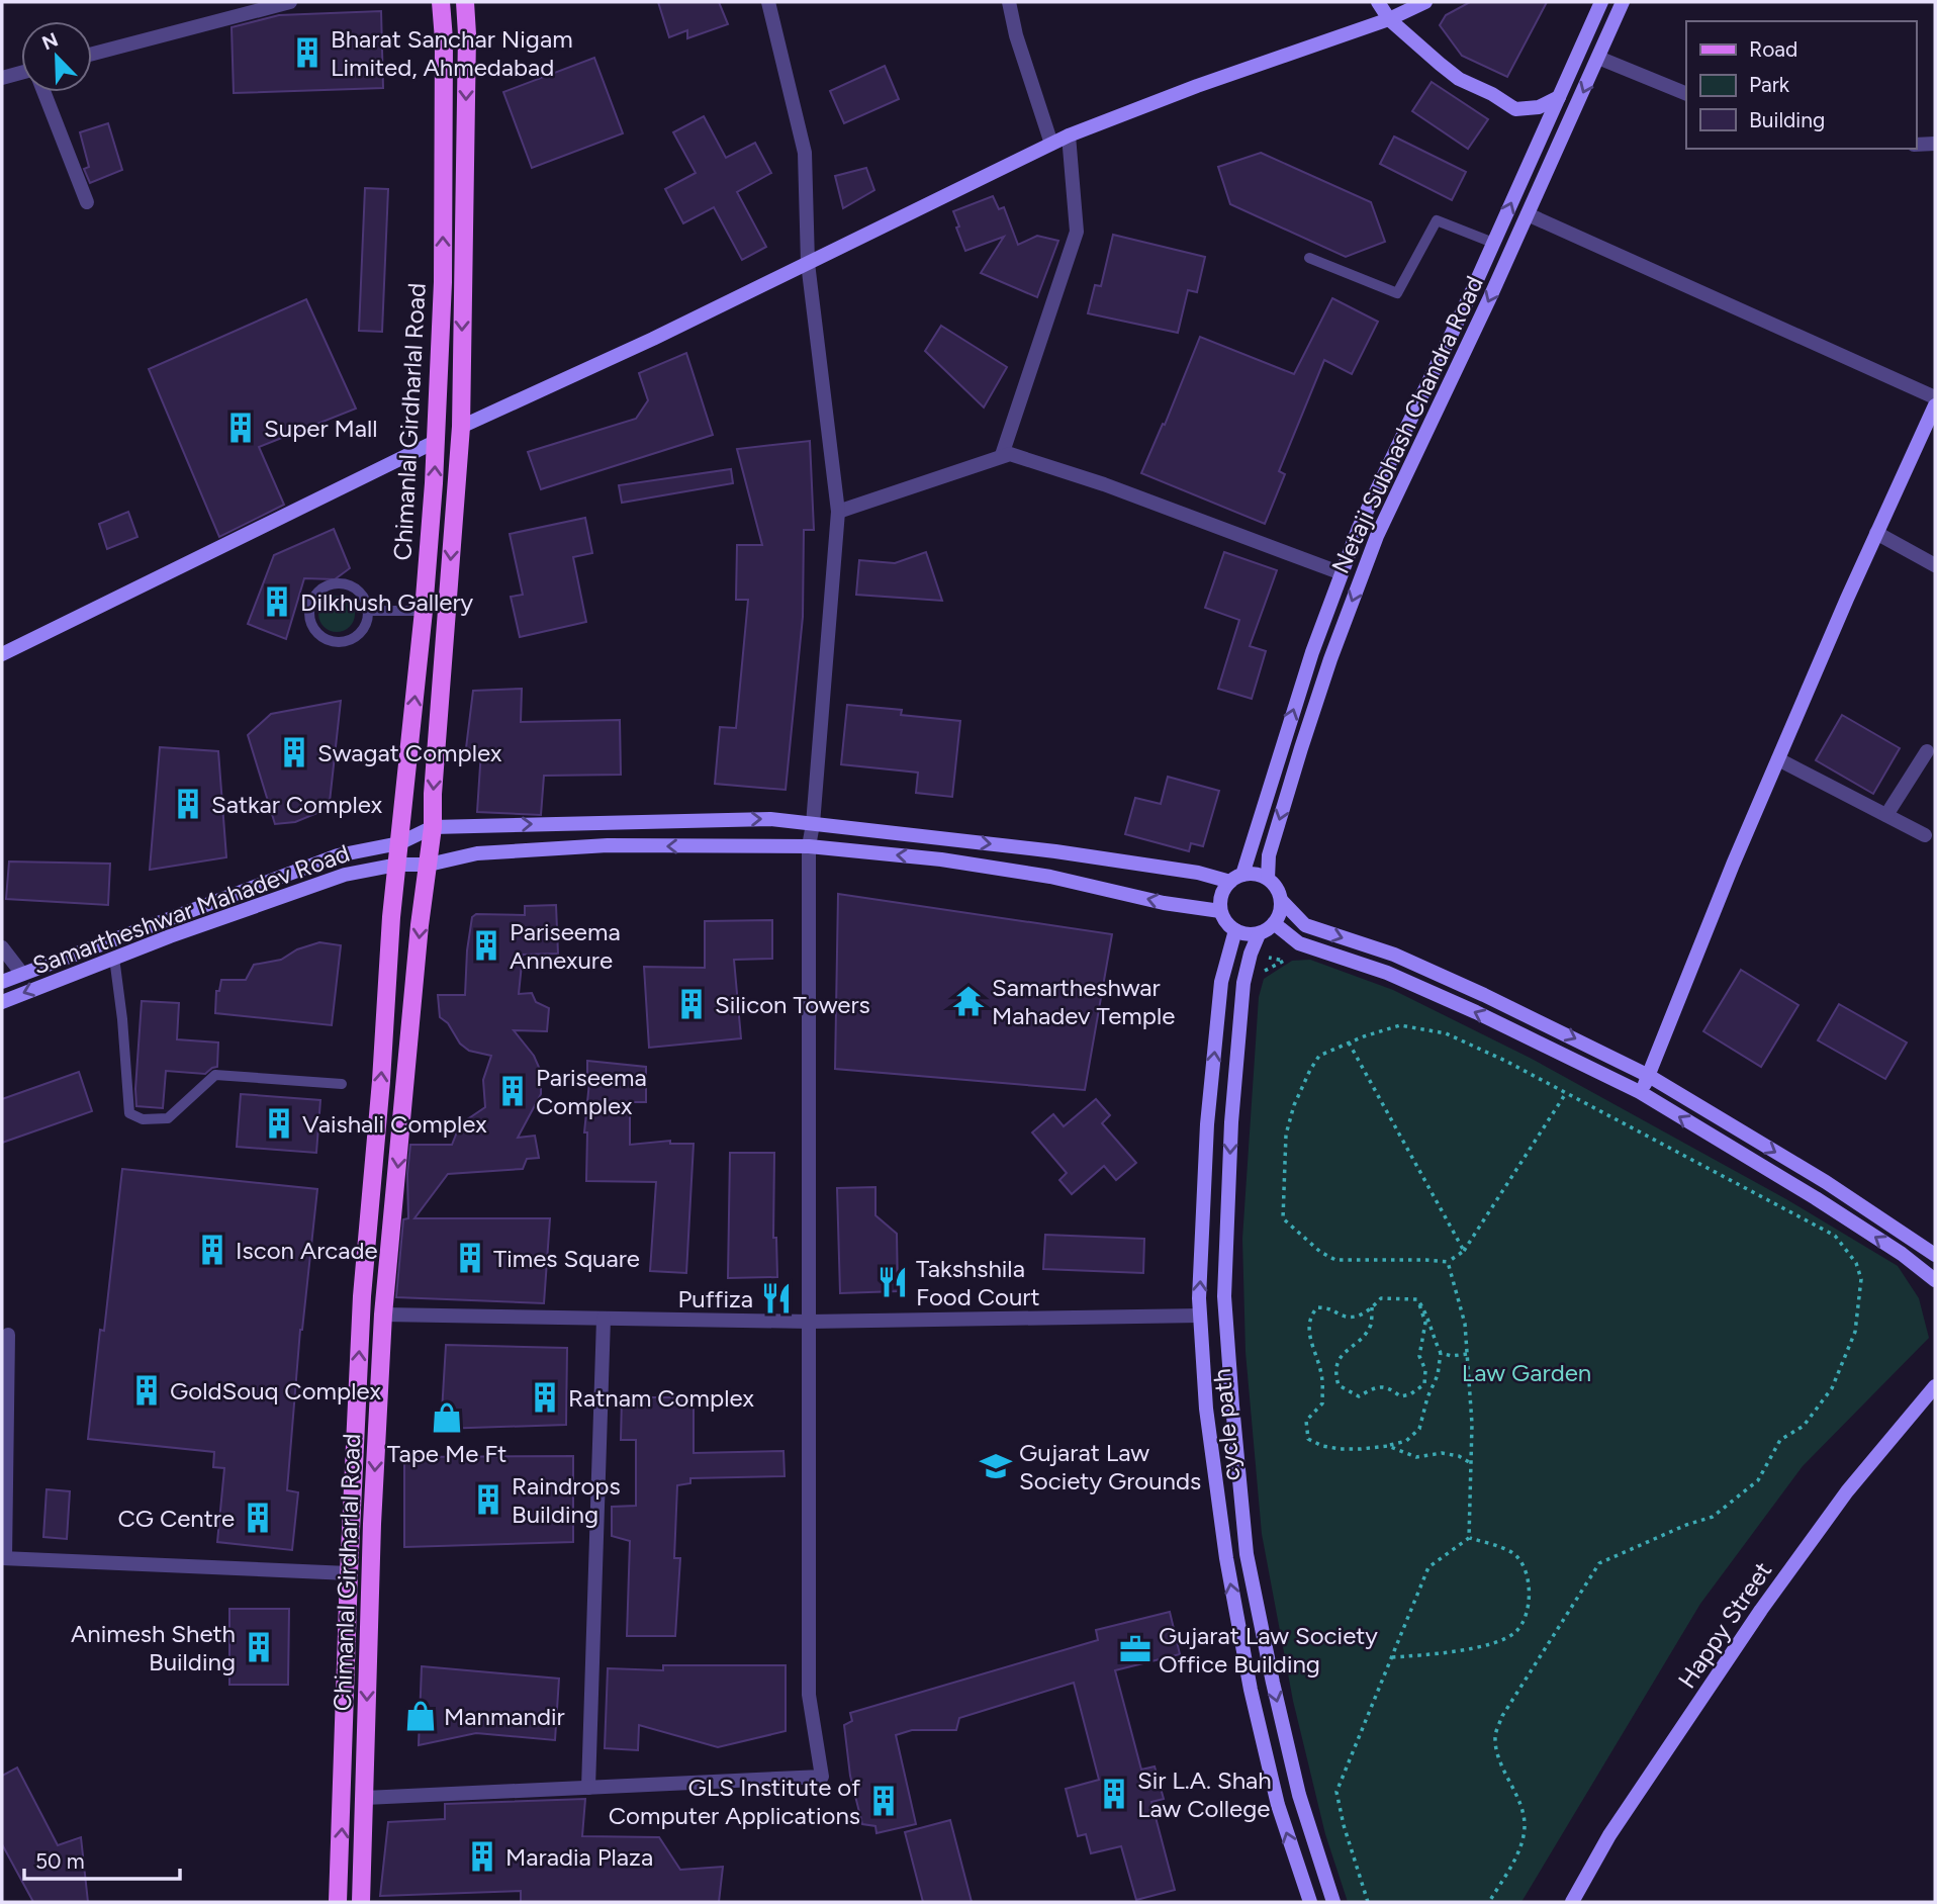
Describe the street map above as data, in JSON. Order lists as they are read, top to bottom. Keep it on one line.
{"streets":{"main road":["Chimanlal Girdharlal Road","Netaji Subhash Chandra Road","Samartheshwar Mahadev Road","Happy Street"]},"crossings":[["Chimanlal Girdharlal Road","Samartheshwar Mahadev Road"],["Netaji Subhash Chandra Road","Samartheshwar Mahadev Road"]],"parks":["Law Garden"],"places":{"building":["Bharat Sanchar Nigam Limited, Ahmedabad","Super Mall","Dilkhush Gallery","Swagat Complex","Satkar Complex","Pariseema Annexure","Silicon Towers","Pariseema Complex","Vaishali Complex","Iscon Arcade","Times Square","GoldSouq Complex","Ratnam Complex","Raindrops Building","CG Centre","Animesh Sheth Building","Sir L.A. Shah Law College","GLS Institute of Computer Applications","Maradia Plaza"],"temple":["Samartheshwar Mahadev Temple"],"restaurant":["Takshshila Food Court","Puffiza"],"shop":["Tape Me Ft","Manmandir"],"school or university":["Gujarat Law Society Grounds"],"office":["Gujarat Law Society Office Building"]},"legend":["Road","Park","Building"],"scale_bar":"50 m","north":"top left"}
